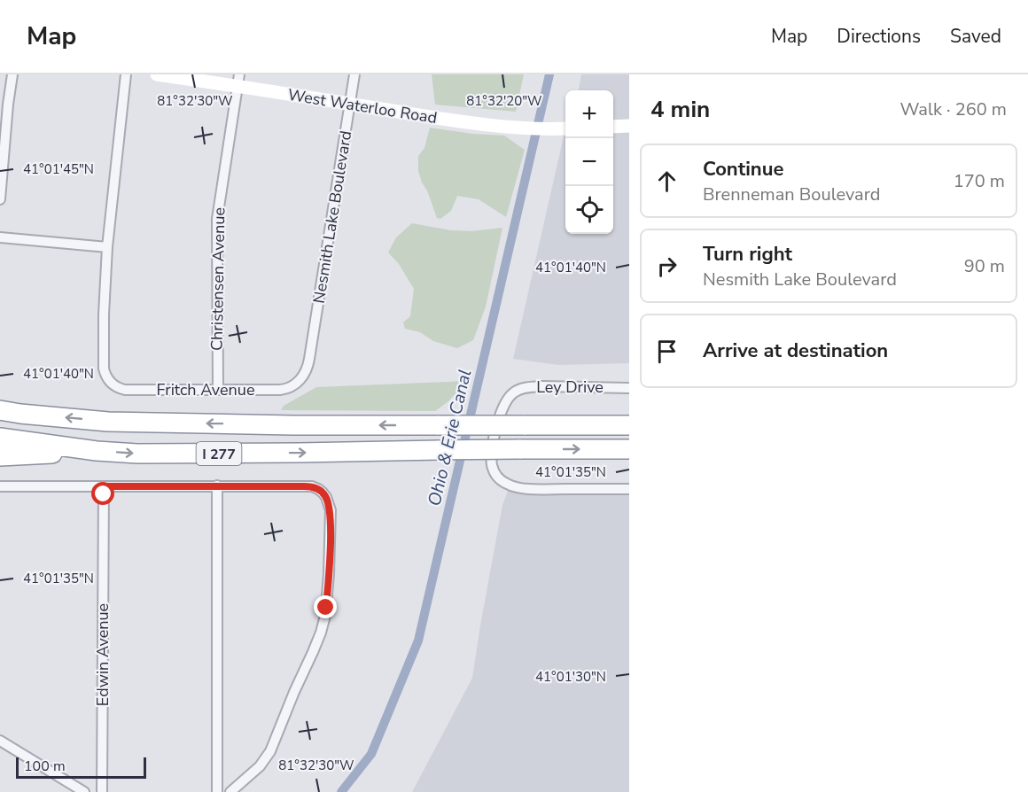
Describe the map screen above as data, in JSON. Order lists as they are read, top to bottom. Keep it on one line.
{"streets":{"highway":["I 277"],"main road":["West Waterloo Road"],"street":["Nesmith Lake Boulevard","Christensen Avenue","Ley Drive","Fritch Avenue","Edwin Avenue"]},"crossings":[["West Waterloo Road","Nesmith Lake Boulevard"],["West Waterloo Road","Christensen Avenue"],["Nesmith Lake Boulevard","Fritch Avenue"],["Christensen Avenue","Fritch Avenue"]],"water":["Ohio & Erie Canal"],"scale_bar":"100 m","page":{"header":"Map","nav":["Map","Directions","Saved"],"heading":["4 min","Walk · 260 m"],"map_buttons":["+","−"],"list":[["Continue","Brenneman Boulevard","170 m"],["Turn right","Nesmith Lake Boulevard","90 m"],"Arrive at destination"],"scale":"100 m"},"coordinates":["81°32'30\"W","81°32'20\"W","41°01'45\"N","41°01'40\"N","41°01'35\"N","41°01'30\"N"]}
